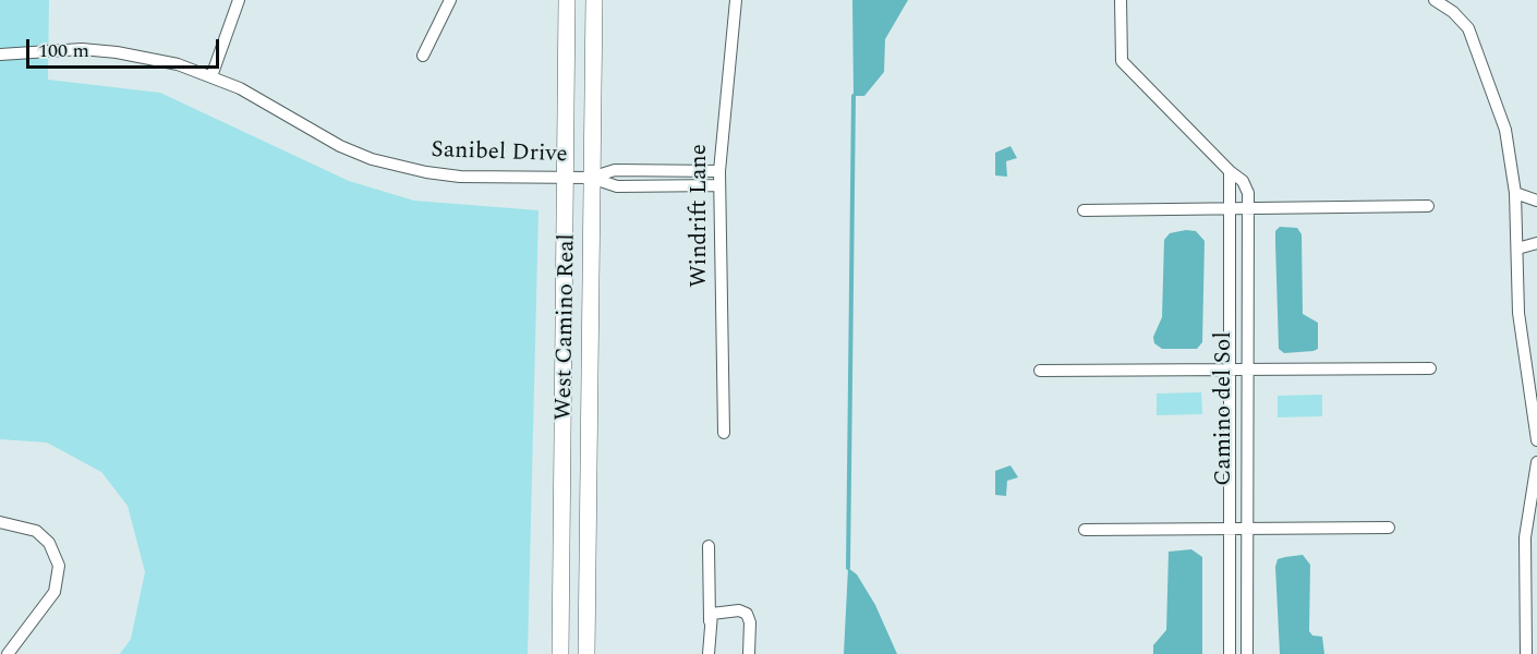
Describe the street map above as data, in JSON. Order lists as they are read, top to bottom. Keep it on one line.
{"streets":{"street":["Sanibel Drive","Windrift Lane","West Camino Real","Camino del Sol"]},"crossings":[["Sanibel Drive","Windrift Lane"],["Sanibel Drive","West Camino Real"]],"scale_bar":"100 m"}
